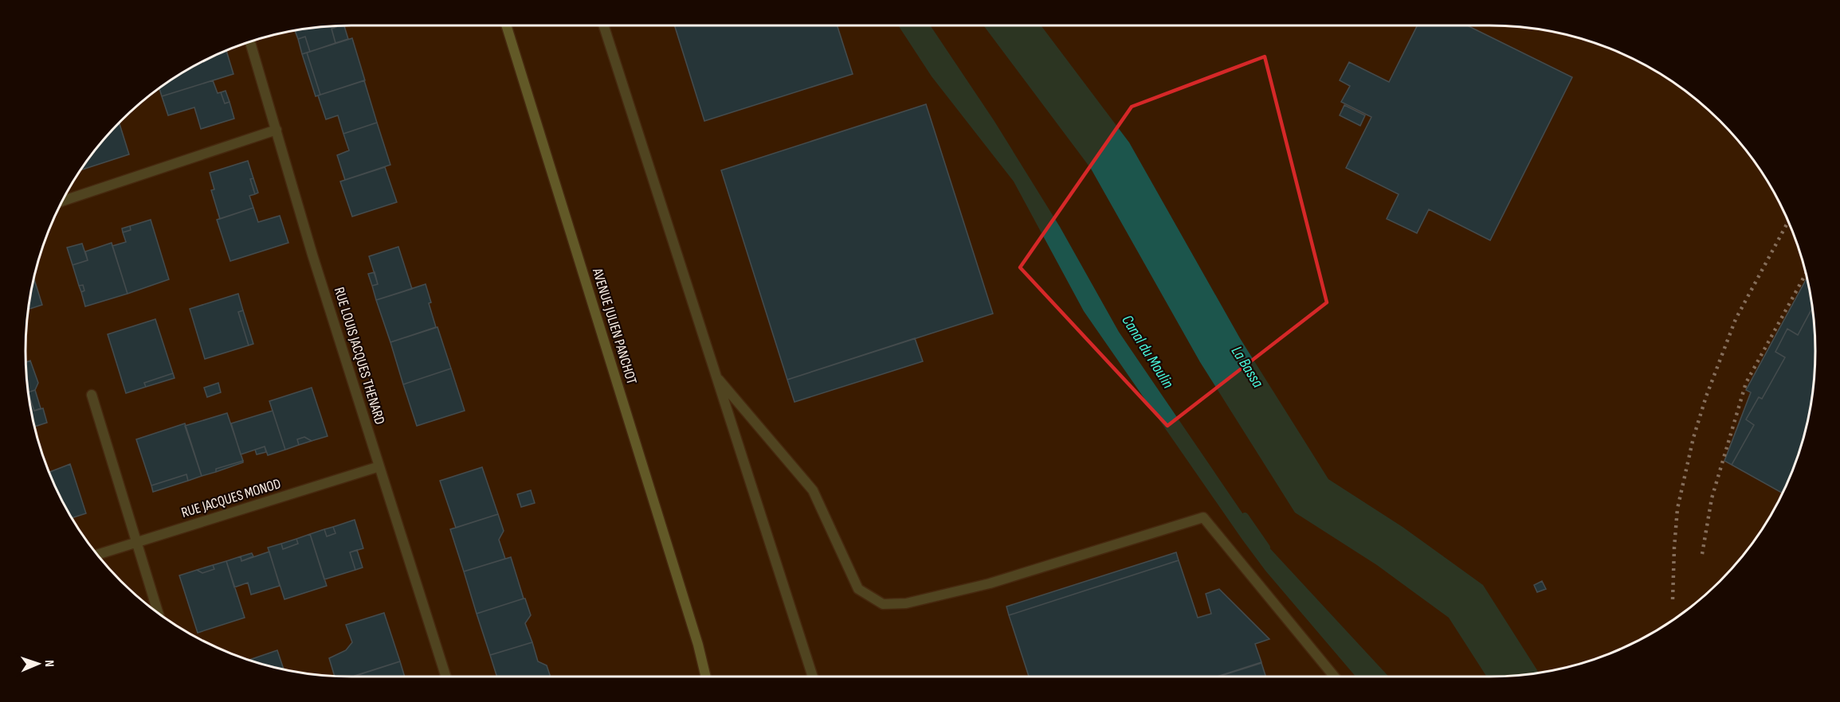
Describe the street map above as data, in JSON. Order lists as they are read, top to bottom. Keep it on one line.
{"streets":{"main road":["AVENUE JULIEN PANCHOT"],"street":["RUE LOUIS JACQUES THENARD","RUE JACQUES MONOD"]},"crossings":[["RUE LOUIS JACQUES THENARD","RUE JACQUES MONOD"]],"water":["Canal du Moulin","La Bassa"],"north":"right"}
